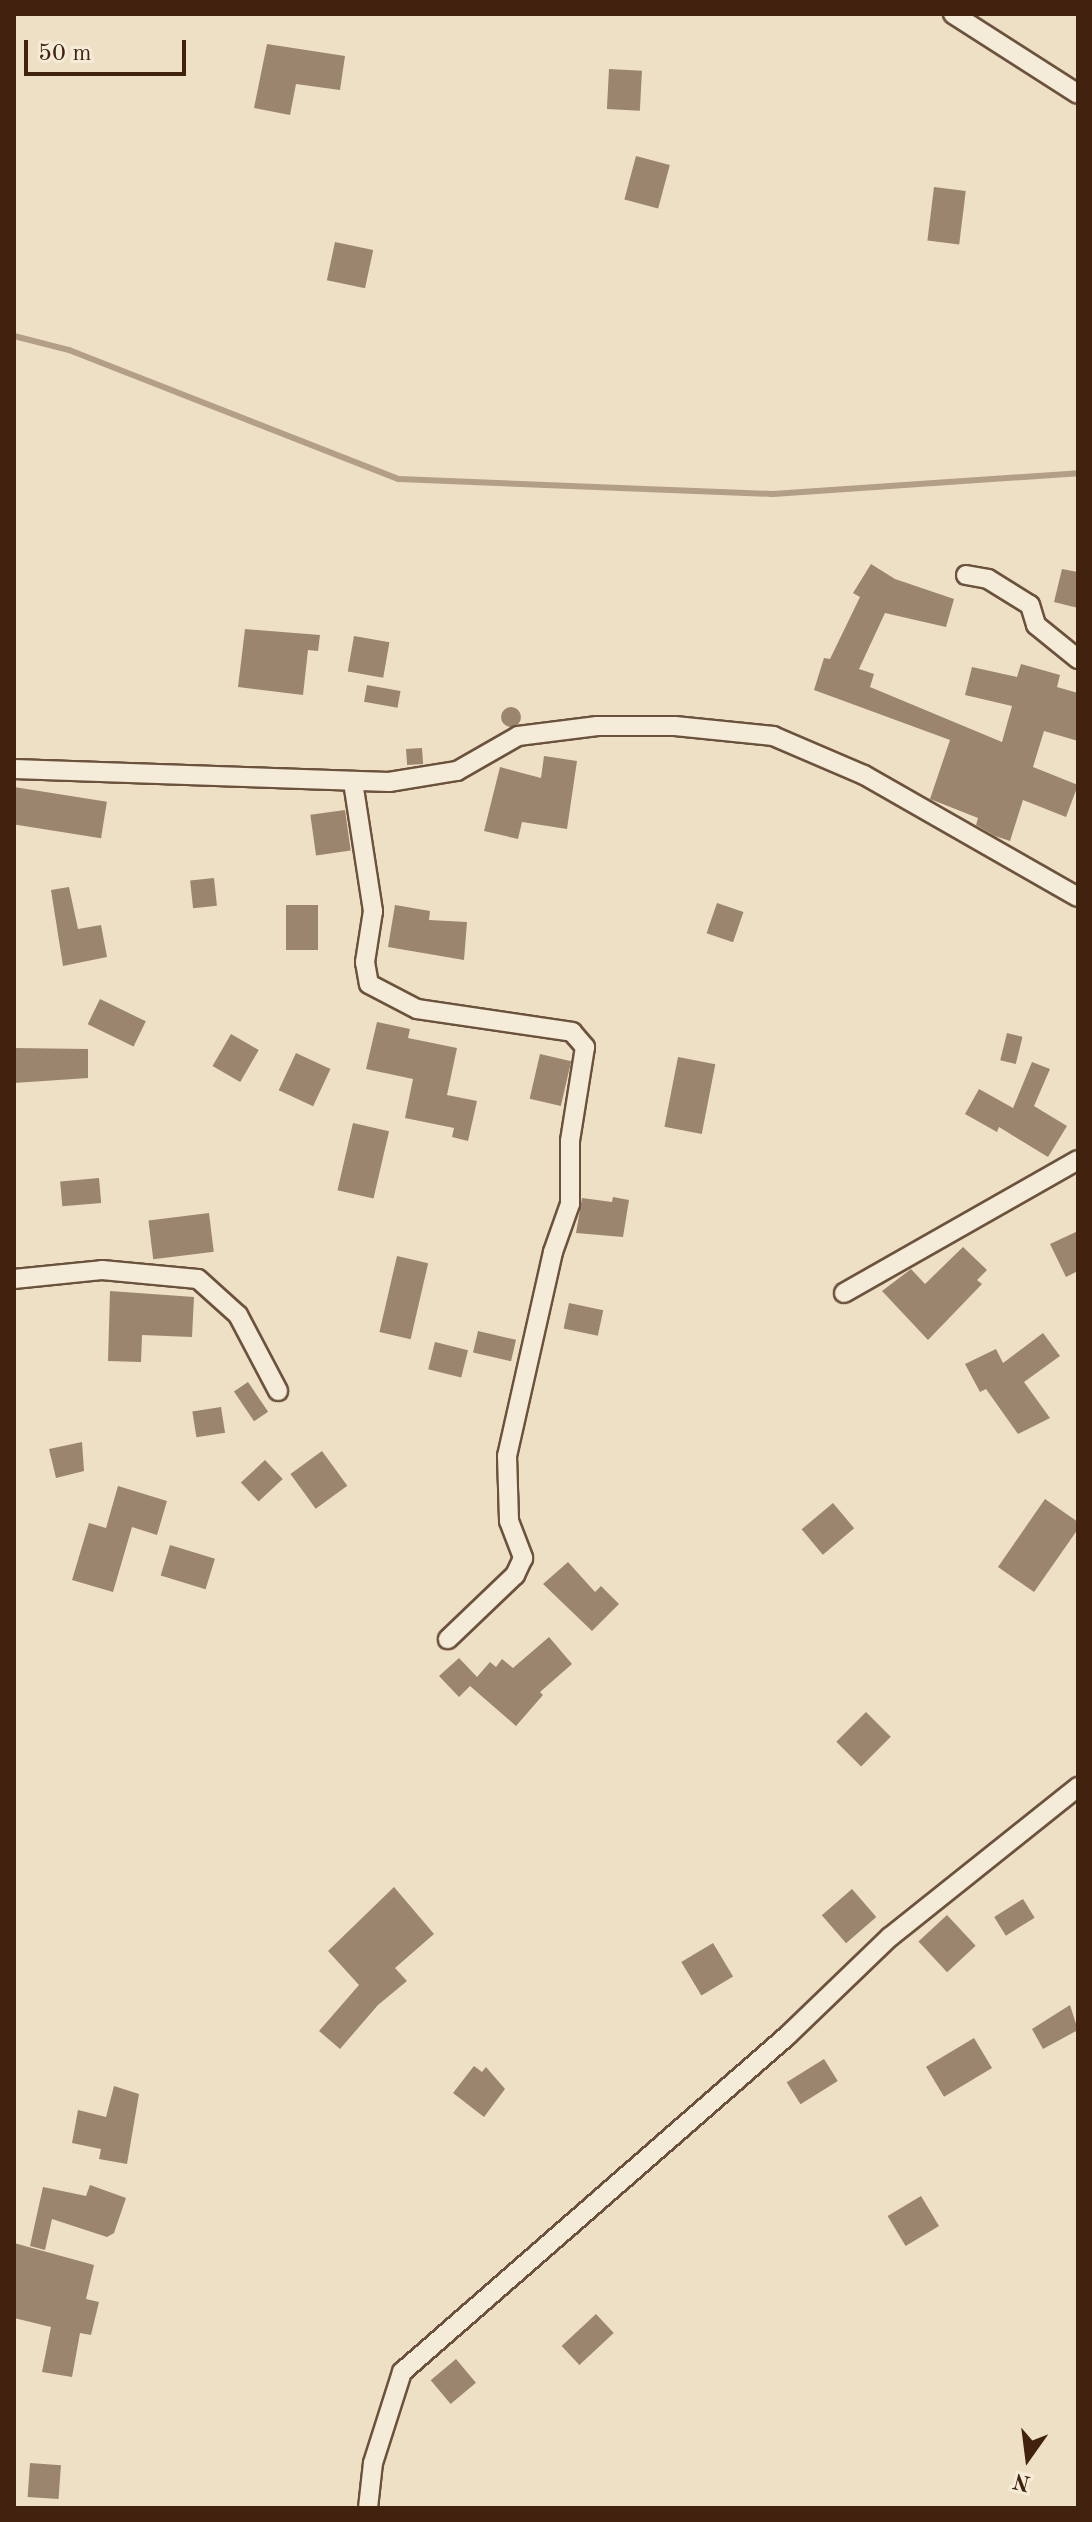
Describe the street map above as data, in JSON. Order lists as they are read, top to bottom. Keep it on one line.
{"scale_bar":"50 m","north":"bottom"}
